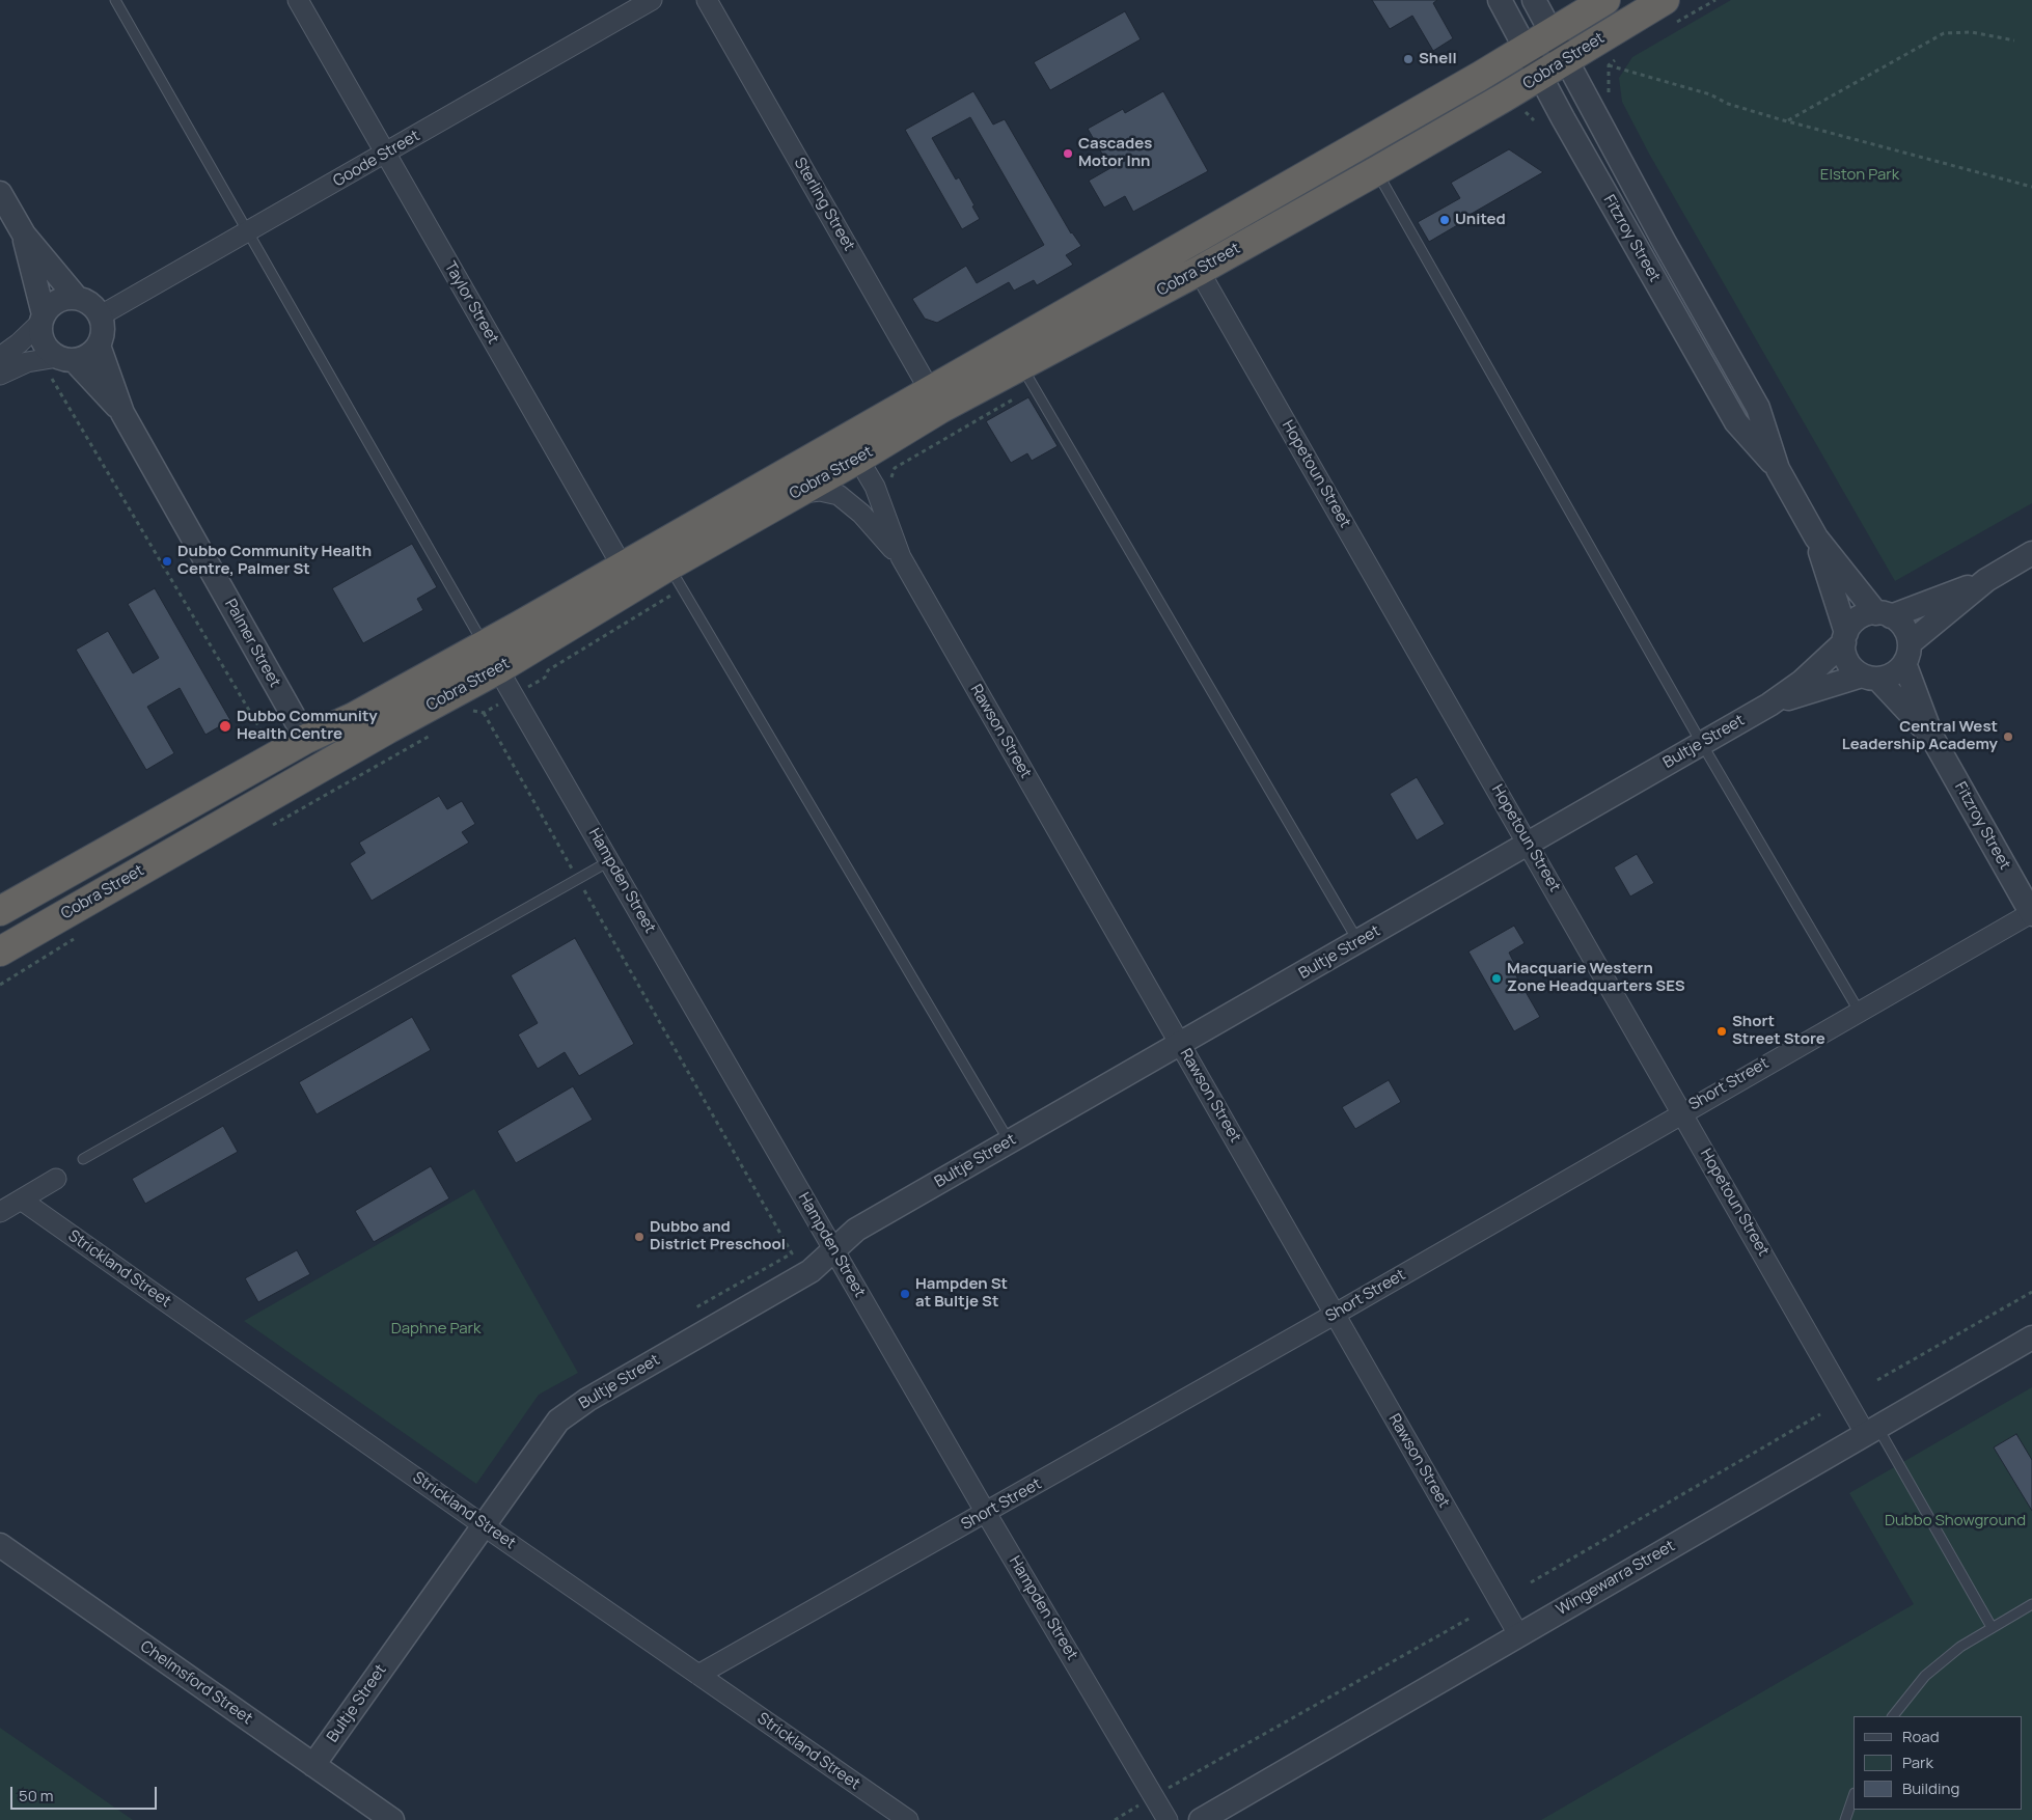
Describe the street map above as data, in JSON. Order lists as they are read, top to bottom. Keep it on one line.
{"streets":{"highway":["Cobra Street"],"street":["Goode Street","Sterling Street","Fitzroy Street","Taylor Street","Hopetoun Street","Palmer Street","Rawson Street","Bultje Street","Hampden Street","Short Street","Strickland Street","Wingewarra Street","Chelmsford Street"]},"crossings":[["Cobra Street","Sterling Street"],["Cobra Street","Fitzroy Street"],["Cobra Street","Taylor Street"],["Cobra Street","Hopetoun Street"],["Cobra Street","Palmer Street"],["Cobra Street","Rawson Street"],["Cobra Street","Hampden Street"],["Goode Street","Taylor Street"],["Goode Street","Palmer Street"],["Fitzroy Street","Bultje Street"],["Fitzroy Street","Short Street"],["Hopetoun Street","Bultje Street"],["Hopetoun Street","Short Street"],["Hopetoun Street","Wingewarra Street"],["Rawson Street","Bultje Street"],["Rawson Street","Short Street"],["Rawson Street","Wingewarra Street"],["Bultje Street","Hampden Street"],["Bultje Street","Strickland Street"],["Bultje Street","Chelmsford Street"],["Hampden Street","Short Street"],["Short Street","Strickland Street"]],"parks":["Elston Park","Daphne Park","Dubbo Showground"],"places":["Shell","Cascades Motor Inn","United","Dubbo Community Health Centre, Palmer St","Dubbo Community Health Centre","Central West Leadership Academy","Macquarie Western Zone Headquarters SES","Short Street Store","Dubbo and District Preschool","Hampden St at Bultje St"],"legend":["Road","Park","Building"],"scale_bar":"50 m"}
